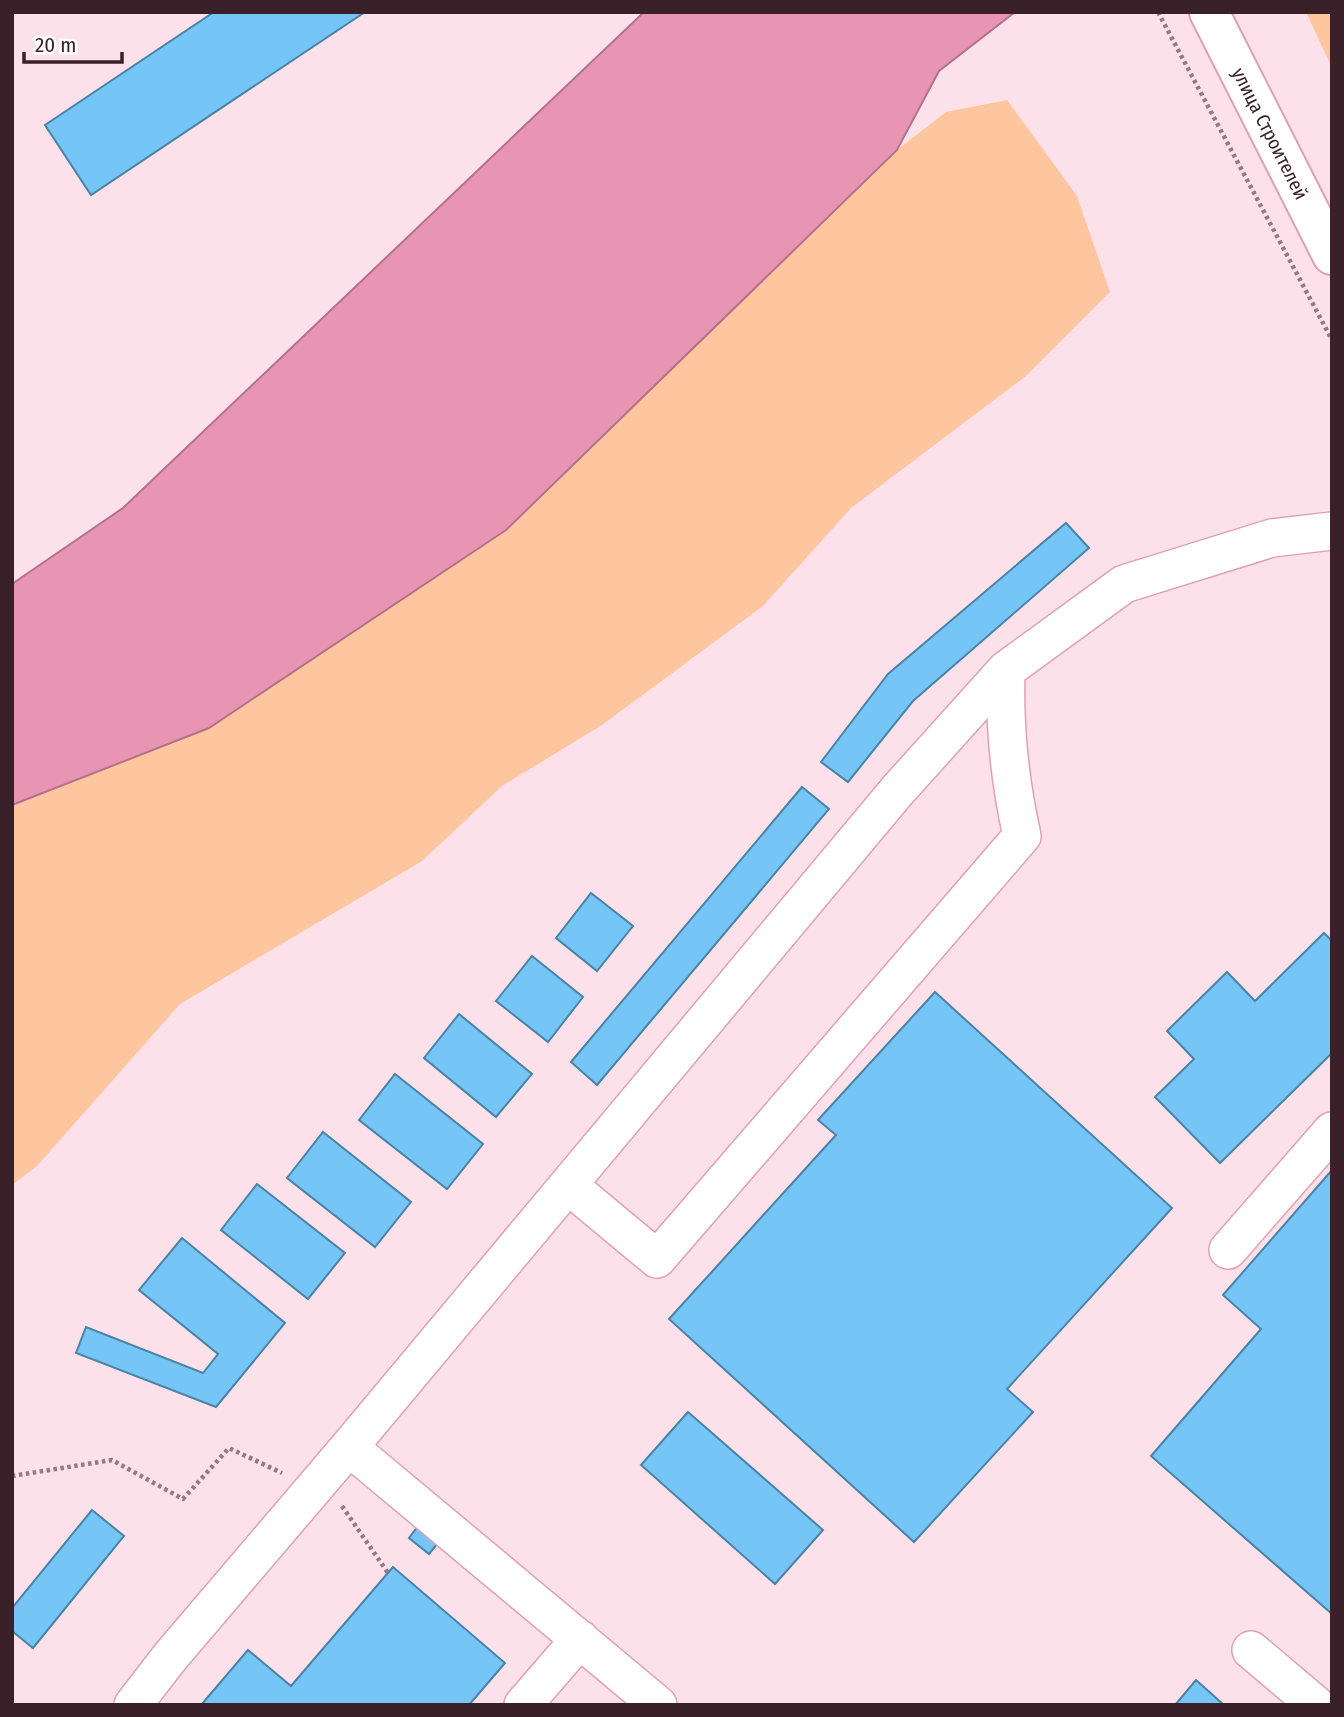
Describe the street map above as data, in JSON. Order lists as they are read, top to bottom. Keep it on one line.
{"streets":{"main road":["улица Строителей"]},"scale_bar":"20 m"}
